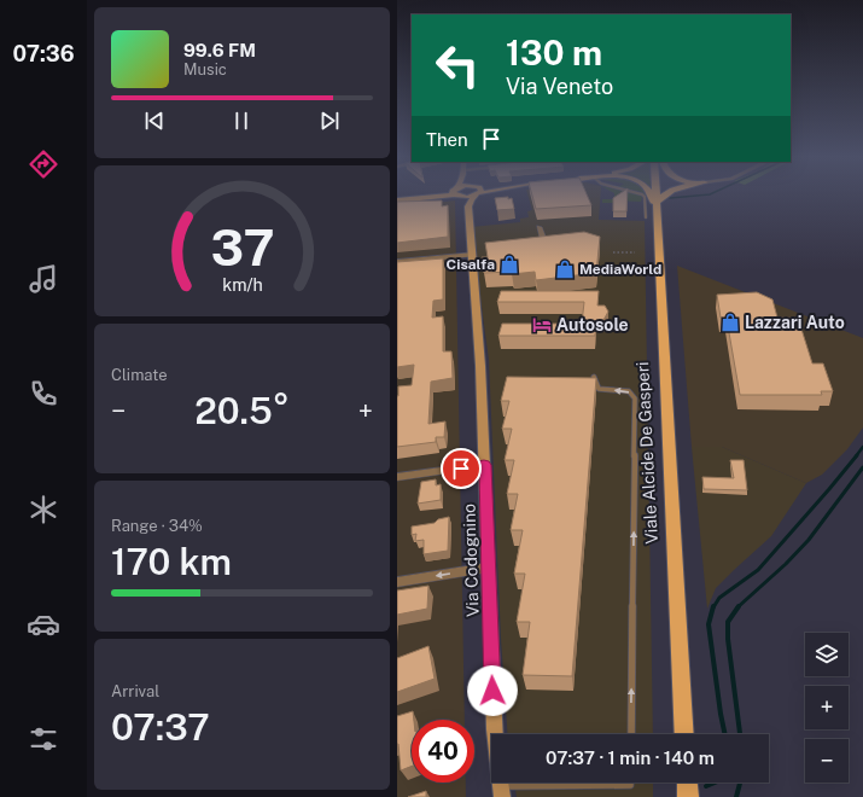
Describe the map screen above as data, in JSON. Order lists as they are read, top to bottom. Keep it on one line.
{"streets":{"main road":["Viale Alcide De Gasperi"],"street":["Via Codognino"]},"places":{"shop":["Cisalfa","MediaWorld","Lazzari Auto"],"hotel":["Autosole"]},"page":{"tabs":"07:36","turn":["130 m","Via Veneto"],"song":["99.6 FM","Music"],"then":"Then","tile":["Climate",["Range · 34%","170 km"],["Arrival","07:37"]],"heat":["−","20.5°","+"],"map_buttons":["+","−"],"limit":"40","trip":"07:37 · 1 min · 140 m","gauge":["37","km/h"]}}
